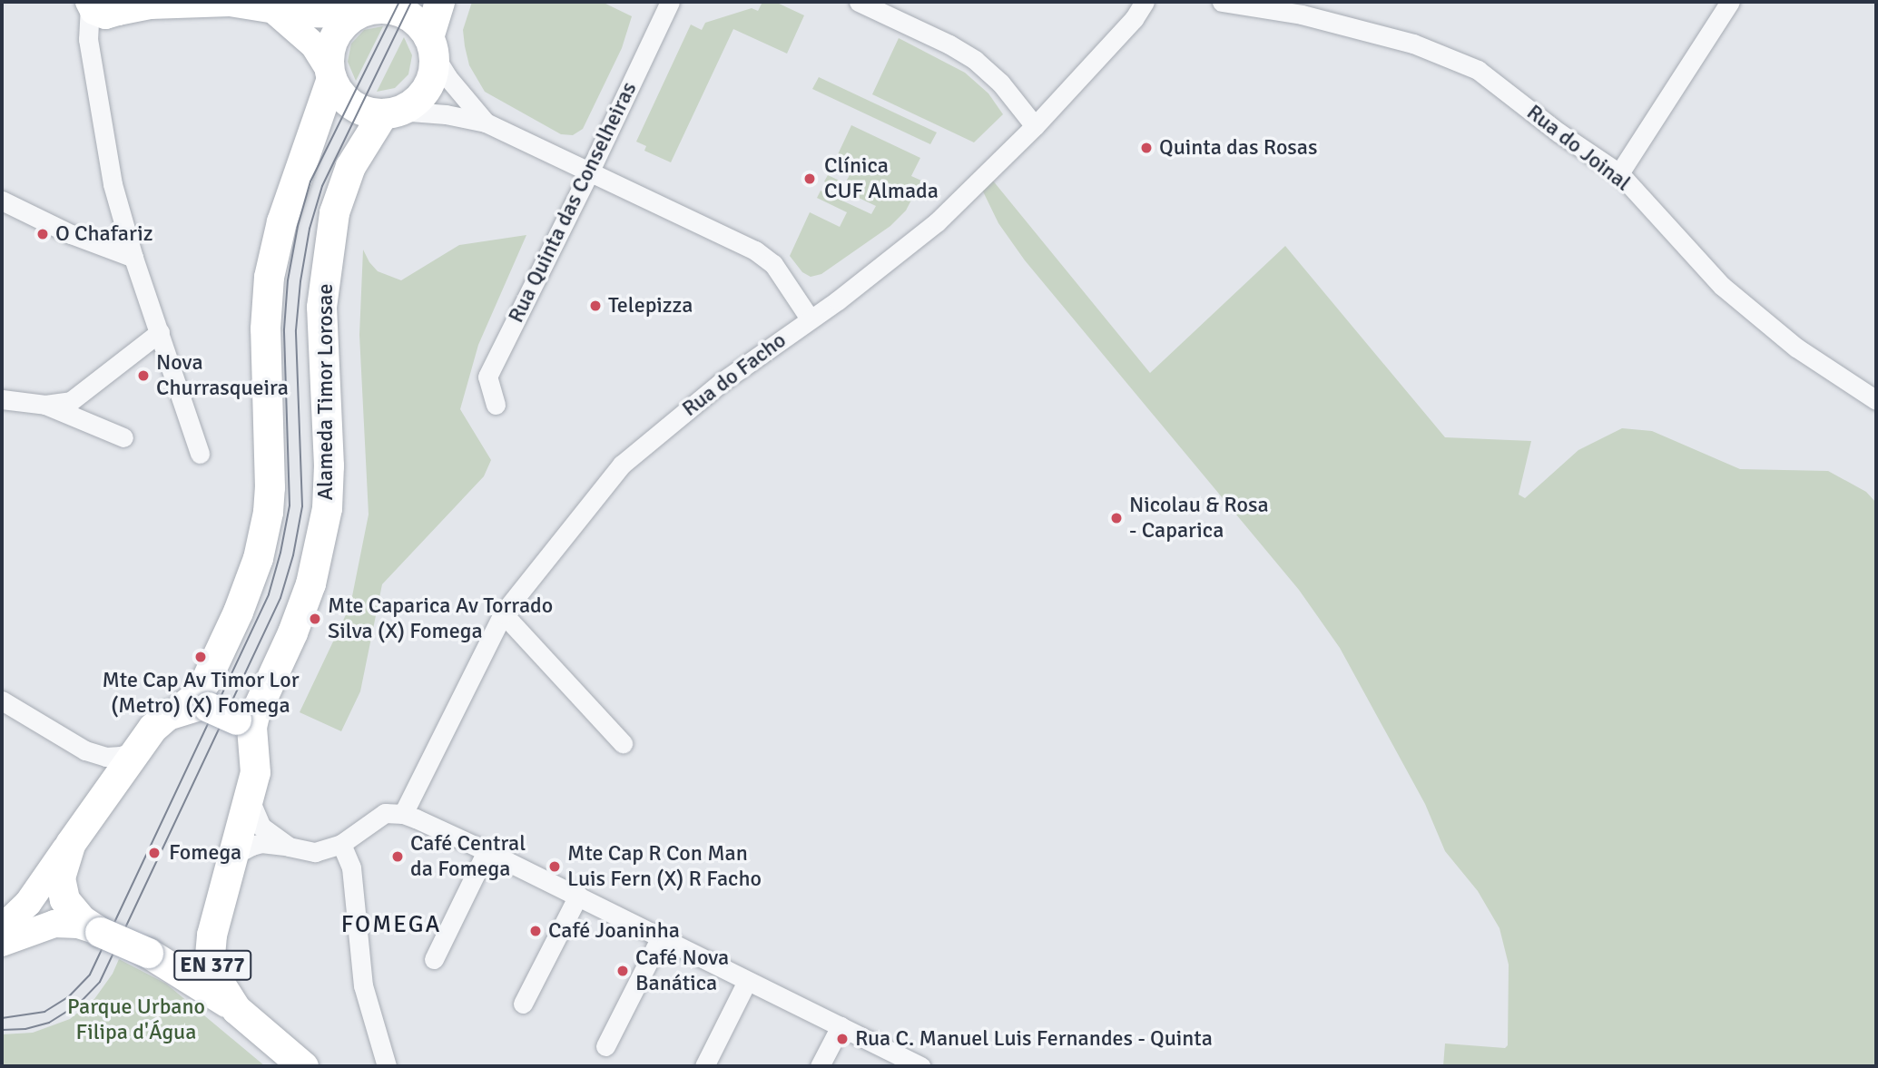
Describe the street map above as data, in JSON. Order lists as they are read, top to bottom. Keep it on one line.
{"streets":{"main road":["Alameda Timor Lorosae","EN 377"],"street":["Rua do Joinal","Rua Quinta das Conselheiras","Rua do Facho"]},"crossings":[["Alameda Timor Lorosae","EN 377"]],"districts":["FOMEGA"],"parks":["Parque Urbano Filipa d'Água"],"places":["Quinta das Rosas","Clínica CUF Almada","O Chafariz","Telepizza","Nova Churrasqueira","Nicolau & Rosa - Caparica","Mte Caparica Av Torrado Silva (X) Fomega","Mte Cap Av Timor Lor (Metro) (X) Fomega","Fomega","Café Central da Fomega","Mte Cap R Con Man Luis Fern (X) R Facho","Café Joaninha","Café Nova Banática","Rua C. Manuel Luis Fernandes - Quinta"]}
